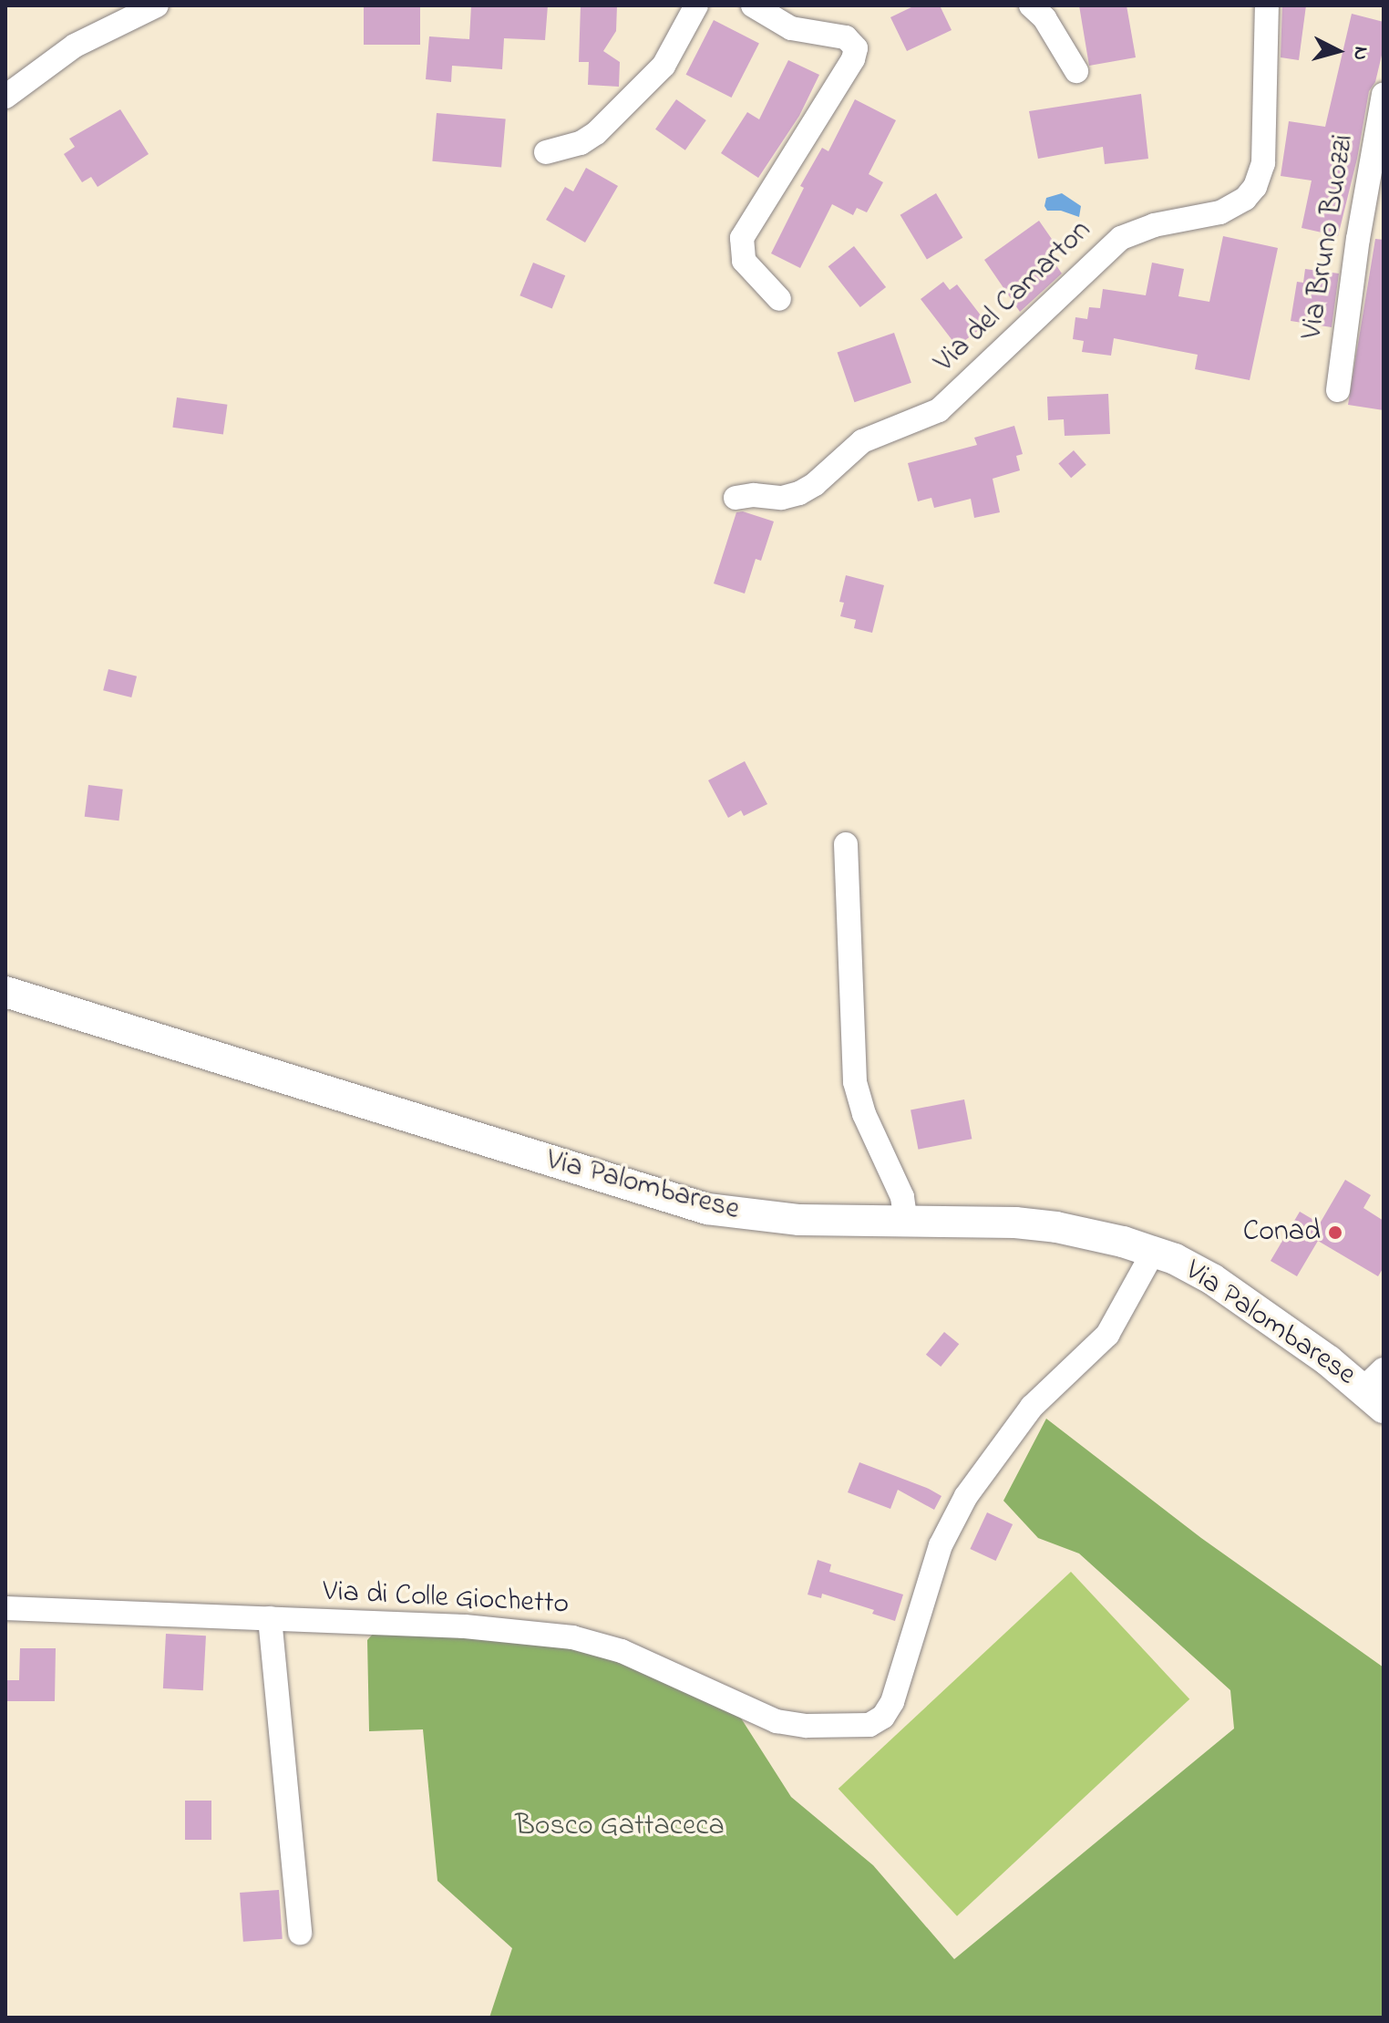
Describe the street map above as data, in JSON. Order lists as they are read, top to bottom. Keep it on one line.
{"streets":{"main road":["Via Palombarese"],"street":["Via Bruno Buozzi","Via del Camarton","Via di Colle Giochetto"]},"crossings":[["Via Palombarese","Via di Colle Giochetto"]],"parks":["Bosco Gattaceca"],"places":["Conad"],"north":"right"}
